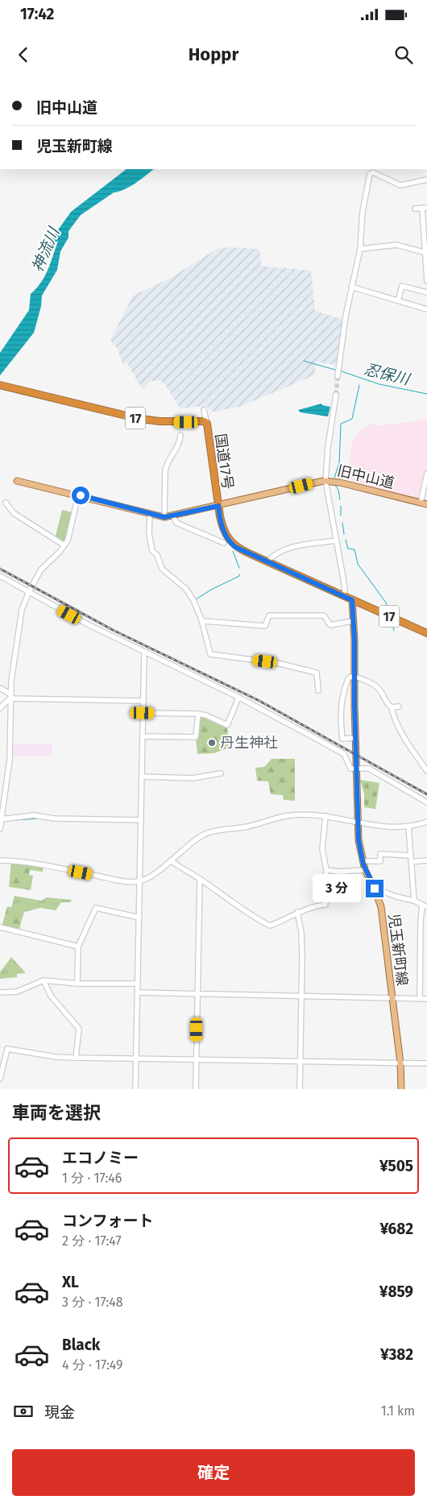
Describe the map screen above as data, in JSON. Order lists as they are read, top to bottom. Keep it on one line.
{"streets":{"highway":["17","国道17号"],"main road":["旧中山道","児玉新町線"]},"crossings":[["17","国道17号"],["17","児玉新町線"],["国道17号","旧中山道"]],"water":["神流川","忍保川"],"places":["丹生神社"],"page":{"status":"17:42","header":"Hoppr","banner":["旧中山道","児玉新町線"],"bubble":"3 分","heading":"車両を選択","list":[{"name":"エコノミー","note":"1 分 · 17:46","value":"¥505"},{"name":"コンフォート","note":"2 分 · 17:47","value":"¥682"},{"name":"XL","note":"3 分 · 17:48","value":"¥859"},{"name":"Black","note":"4 分 · 17:49","value":"¥382"}],"pay":["現金","1.1 km"],"buttons":"確定"}}
